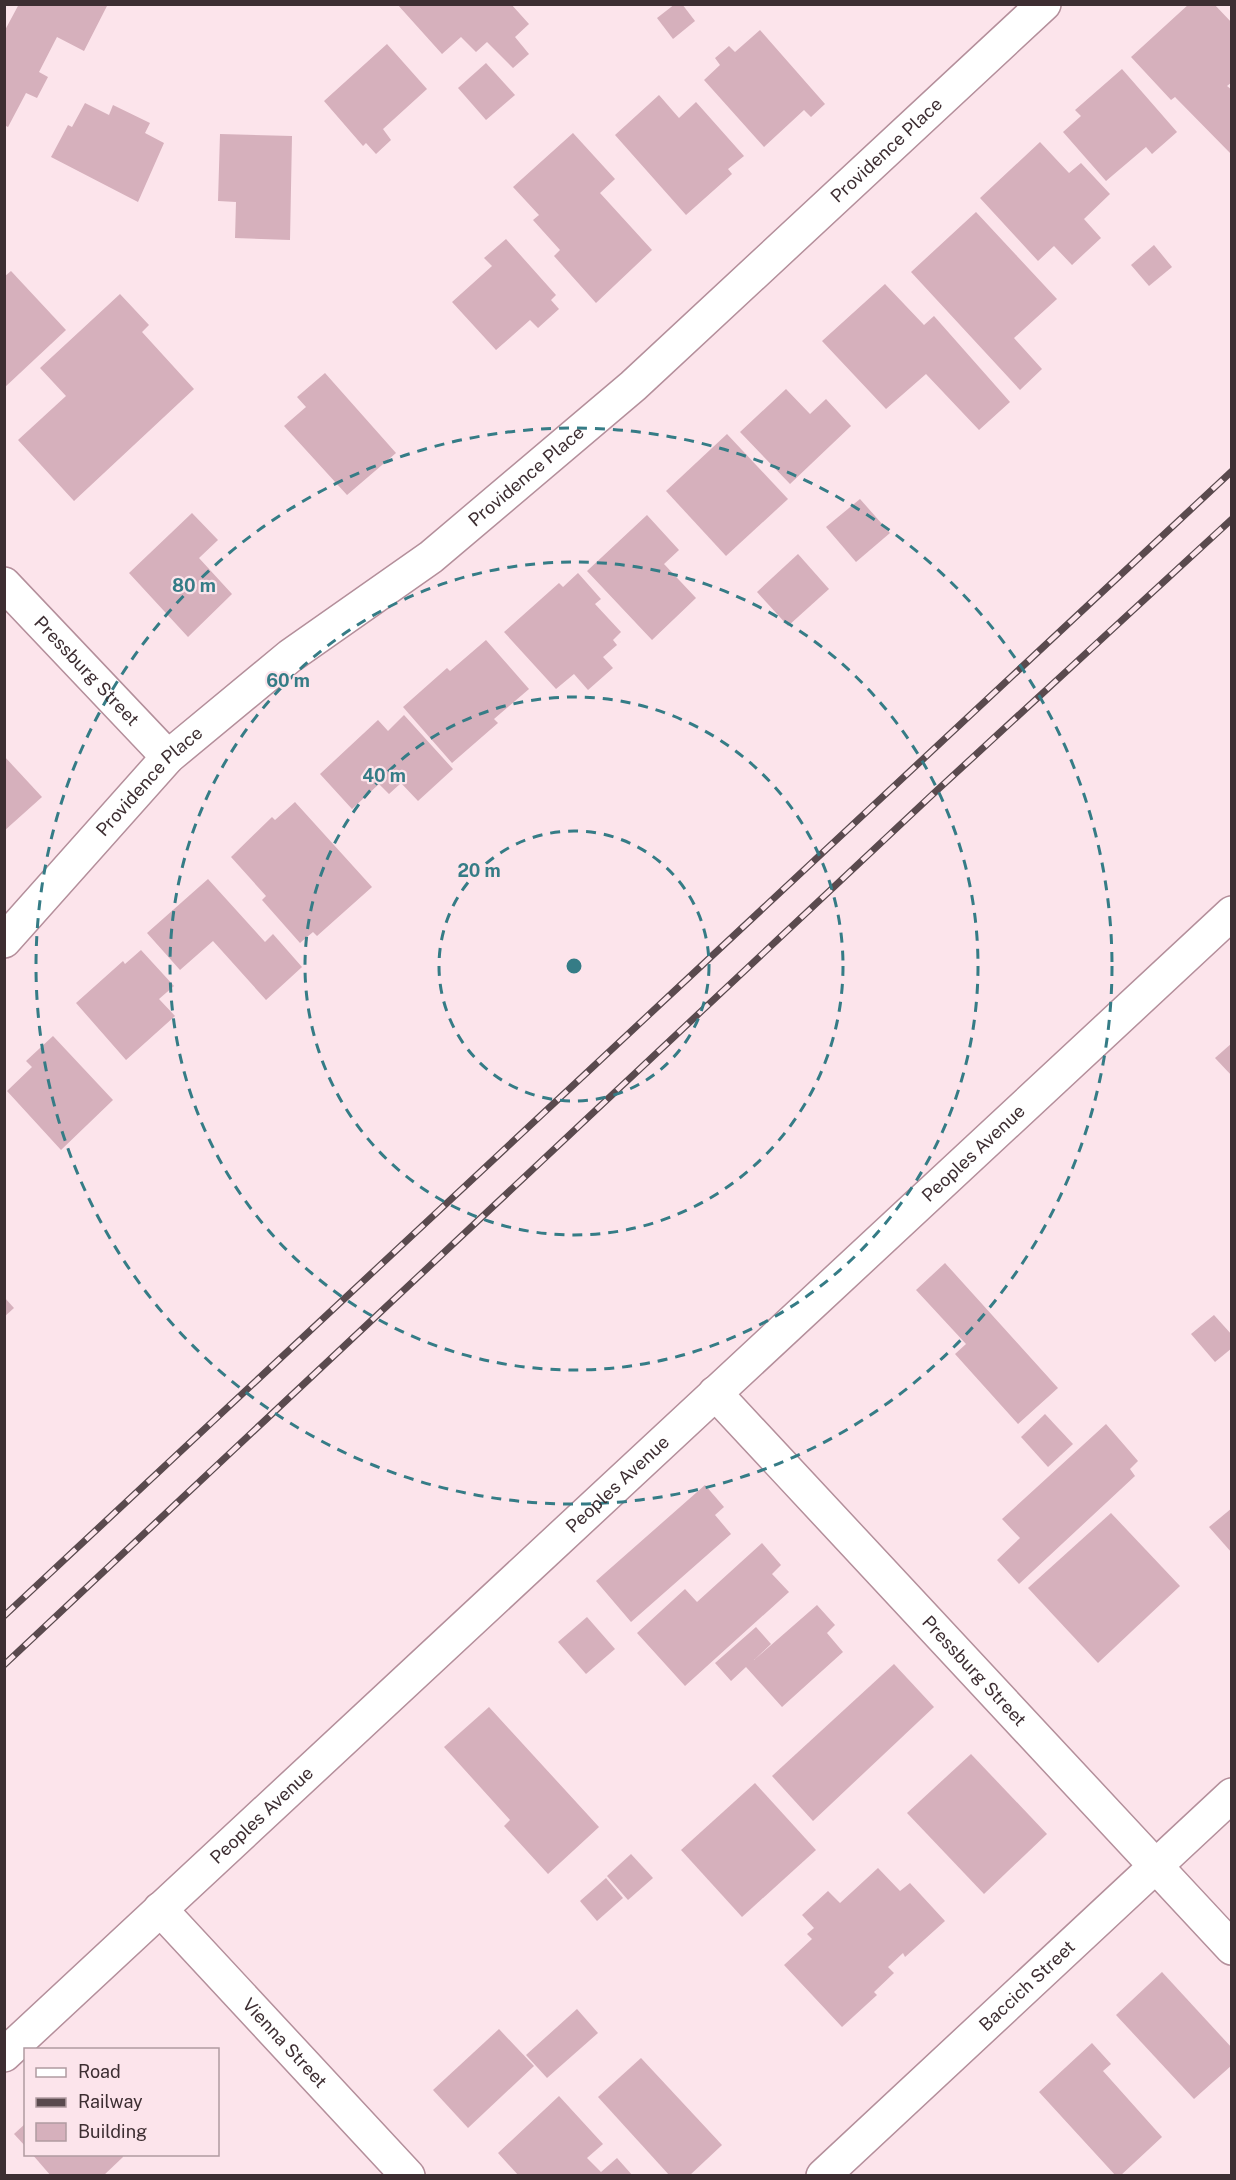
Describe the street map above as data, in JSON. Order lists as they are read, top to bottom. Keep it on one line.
{"streets":{"street":["Providence Place","Pressburg Street","Peoples Avenue","Baccich Street","Vienna Street"]},"crossings":[["Providence Place","Pressburg Street"],["Pressburg Street","Peoples Avenue"],["Pressburg Street","Baccich Street"],["Peoples Avenue","Vienna Street"]],"legend":["Road","Railway","Building"],"rings":["80 m","60 m","40 m","20 m"]}
